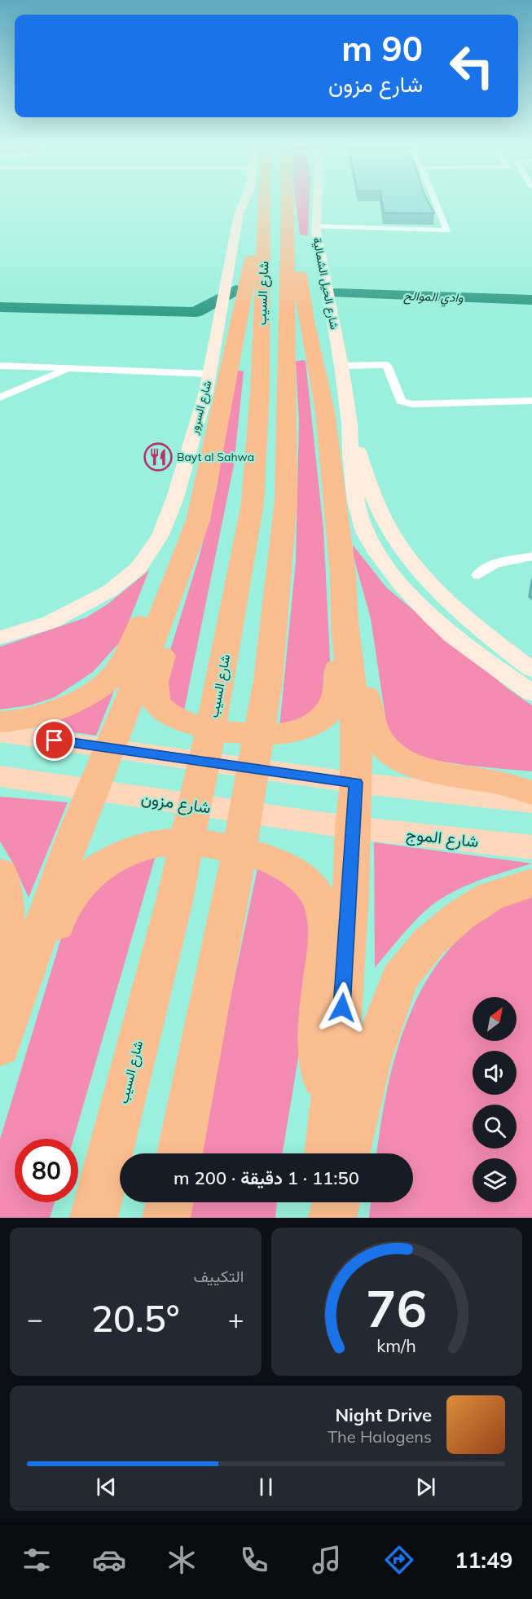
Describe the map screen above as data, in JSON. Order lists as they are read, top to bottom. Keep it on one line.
{"streets":{"highway":["شارع السيب"],"main road":["شارع مزون","شارع الموج"],"street":["شارع الحيل الشمالية","شارع السرور"]},"crossings":[["شارع مزون","شارع الموج"]],"water":["وادي الموالح"],"places":{"restaurant":["Bayt al Sahwa"]},"north":"top right","page":{"turn":["90 m","شارع مزون"],"limit":"80","trip":"11:50 · 1 دقيقة · 200 m","tile":"التكييف","heat":["−","20.5°","+"],"song":["Night Drive","The Halogens"],"tabs":"11:49","gauge":["76","km/h"]}}
